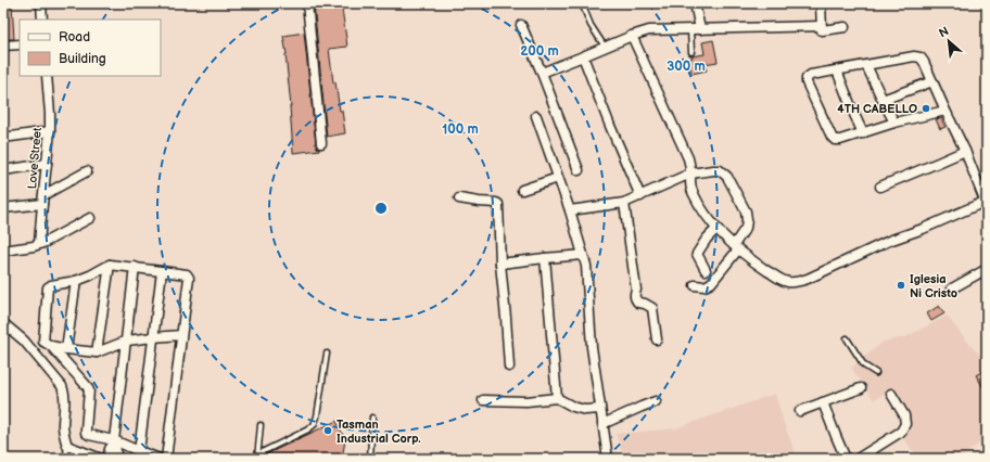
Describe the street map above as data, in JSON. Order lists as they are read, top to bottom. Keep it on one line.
{"streets":{"street":["Love Street"]},"places":["4TH CABELLO","Iglesia Ni Cristo","Tasman Industrial Corp."],"legend":["Road","Building"],"north":"top left","rings":["200 m","300 m","100 m"]}
